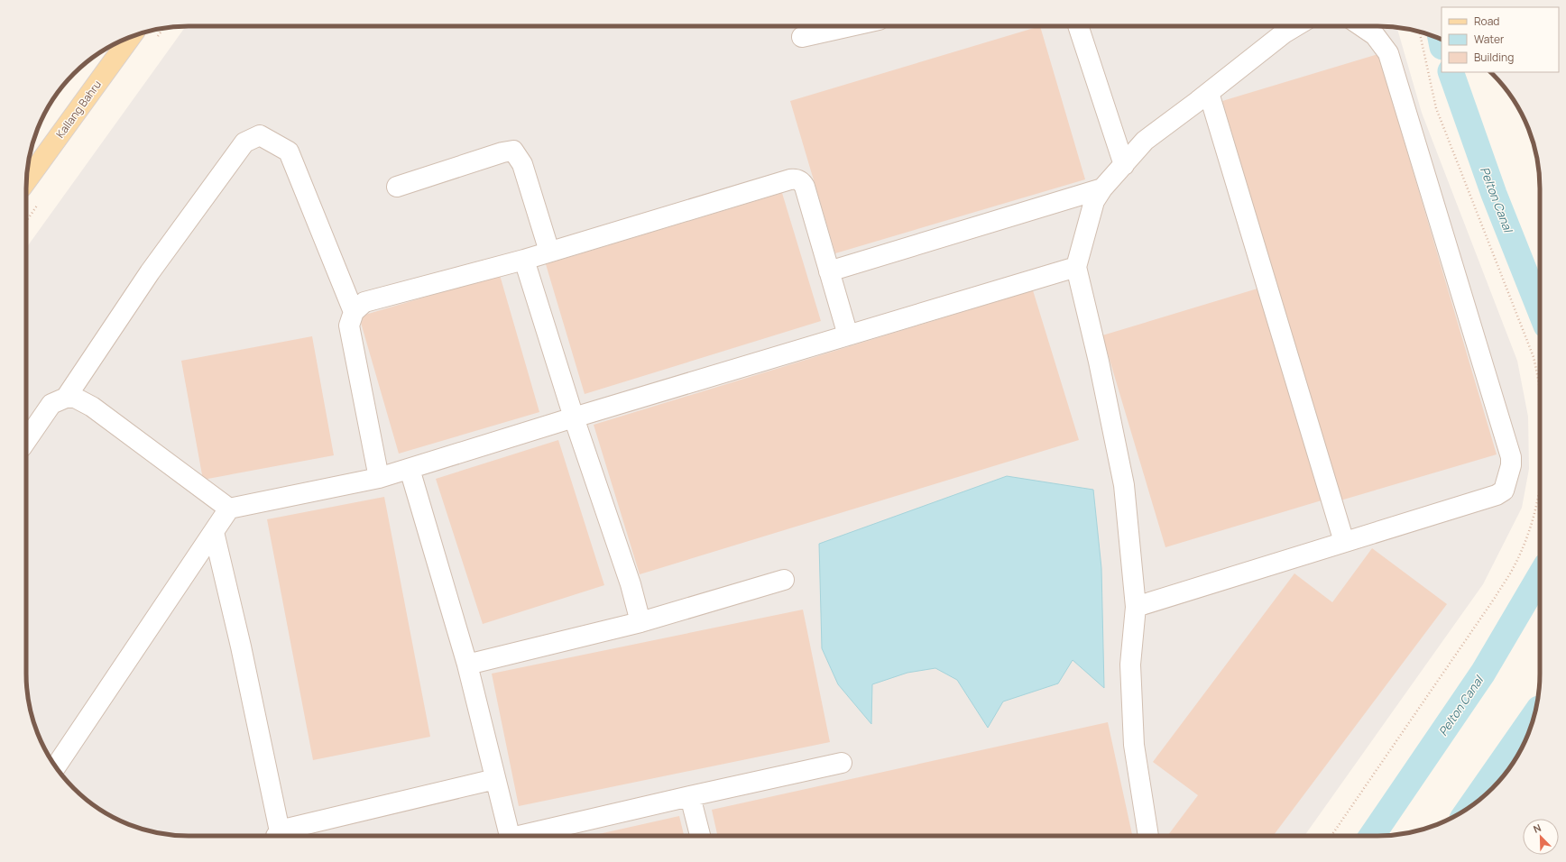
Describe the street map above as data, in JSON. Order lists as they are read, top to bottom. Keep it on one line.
{"streets":{"main road":["Kallang Bahru"]},"water":["Pelton Canal"],"legend":["Road","Water","Building"],"north":"top left"}
